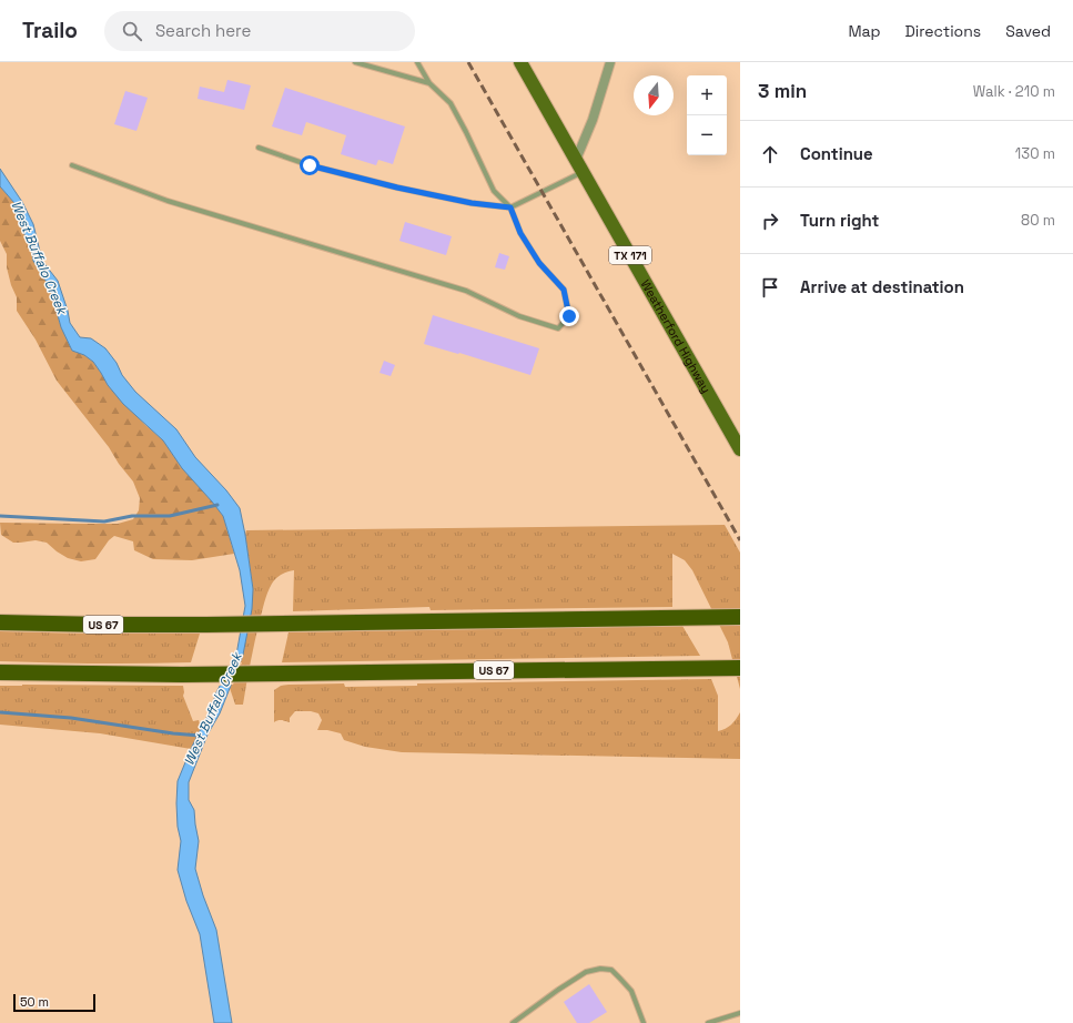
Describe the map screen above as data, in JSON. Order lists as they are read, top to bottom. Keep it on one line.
{"streets":{"highway":["US 67"],"main road":["TX 171","Weatherford Highway"]},"water":["West Buffalo Creek"],"scale_bar":"50 m","north":"bottom","page":{"header":"Trailo","search":"Search here","nav":["Map","Directions","Saved"],"heading":["3 min","Walk · 210 m"],"map_buttons":["+","−"],"list":[["Continue","130 m"],["Turn right","80 m"],"Arrive at destination"],"scale":"50 m"}}
